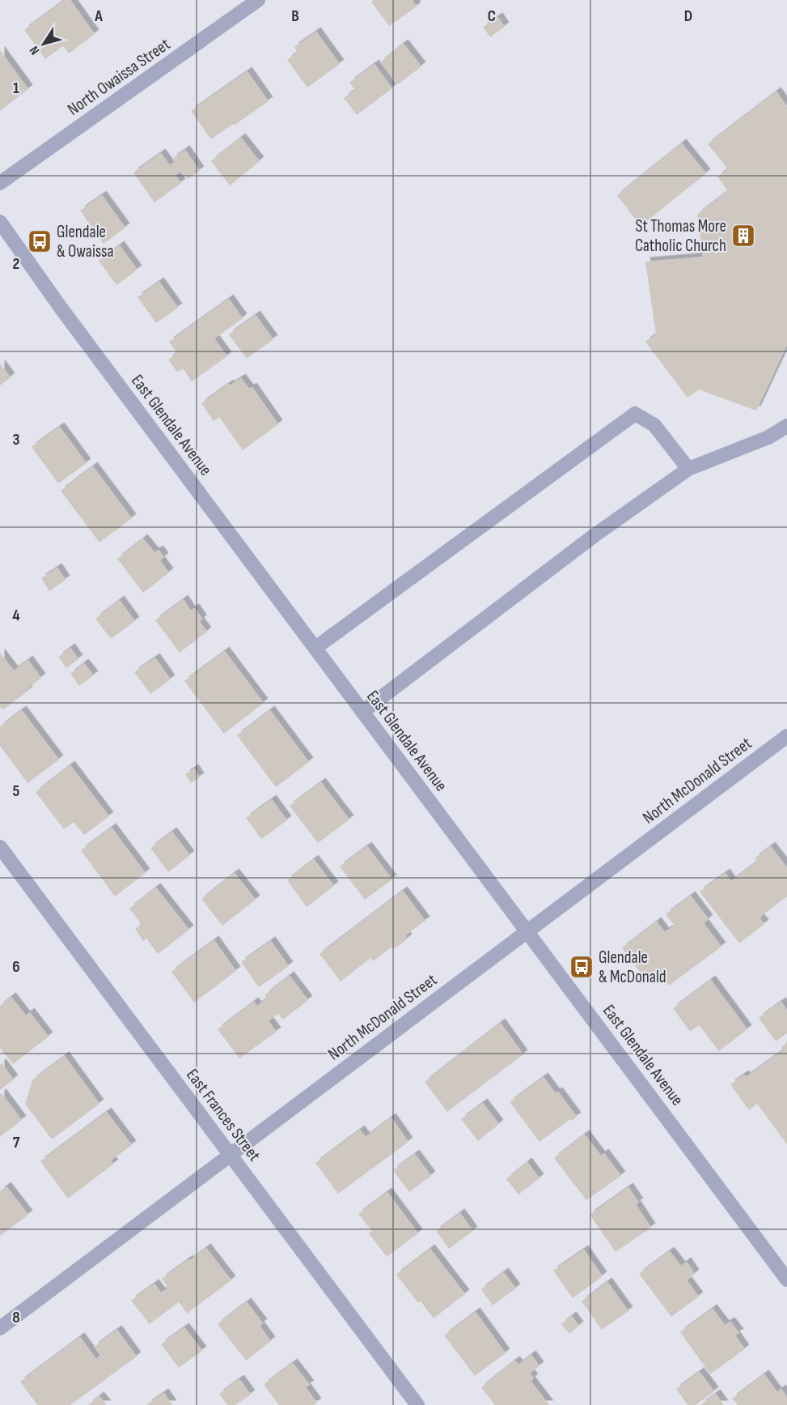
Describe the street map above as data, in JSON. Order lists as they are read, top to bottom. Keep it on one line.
{"streets":{"street":["North Owaissa Street","East Glendale Avenue","North McDonald Street","East Frances Street"]},"crossings":[["East Glendale Avenue","North McDonald Street"],["North McDonald Street","East Frances Street"]],"places":{"building":["St Thomas More Catholic Church"],"bus stop":["Glendale & Owaissa","Glendale & McDonald"]},"north":"bottom left","grid":{"columns":["A","B","C","D"],"rows":["1","2","3","4","5","6","7","8"]}}
